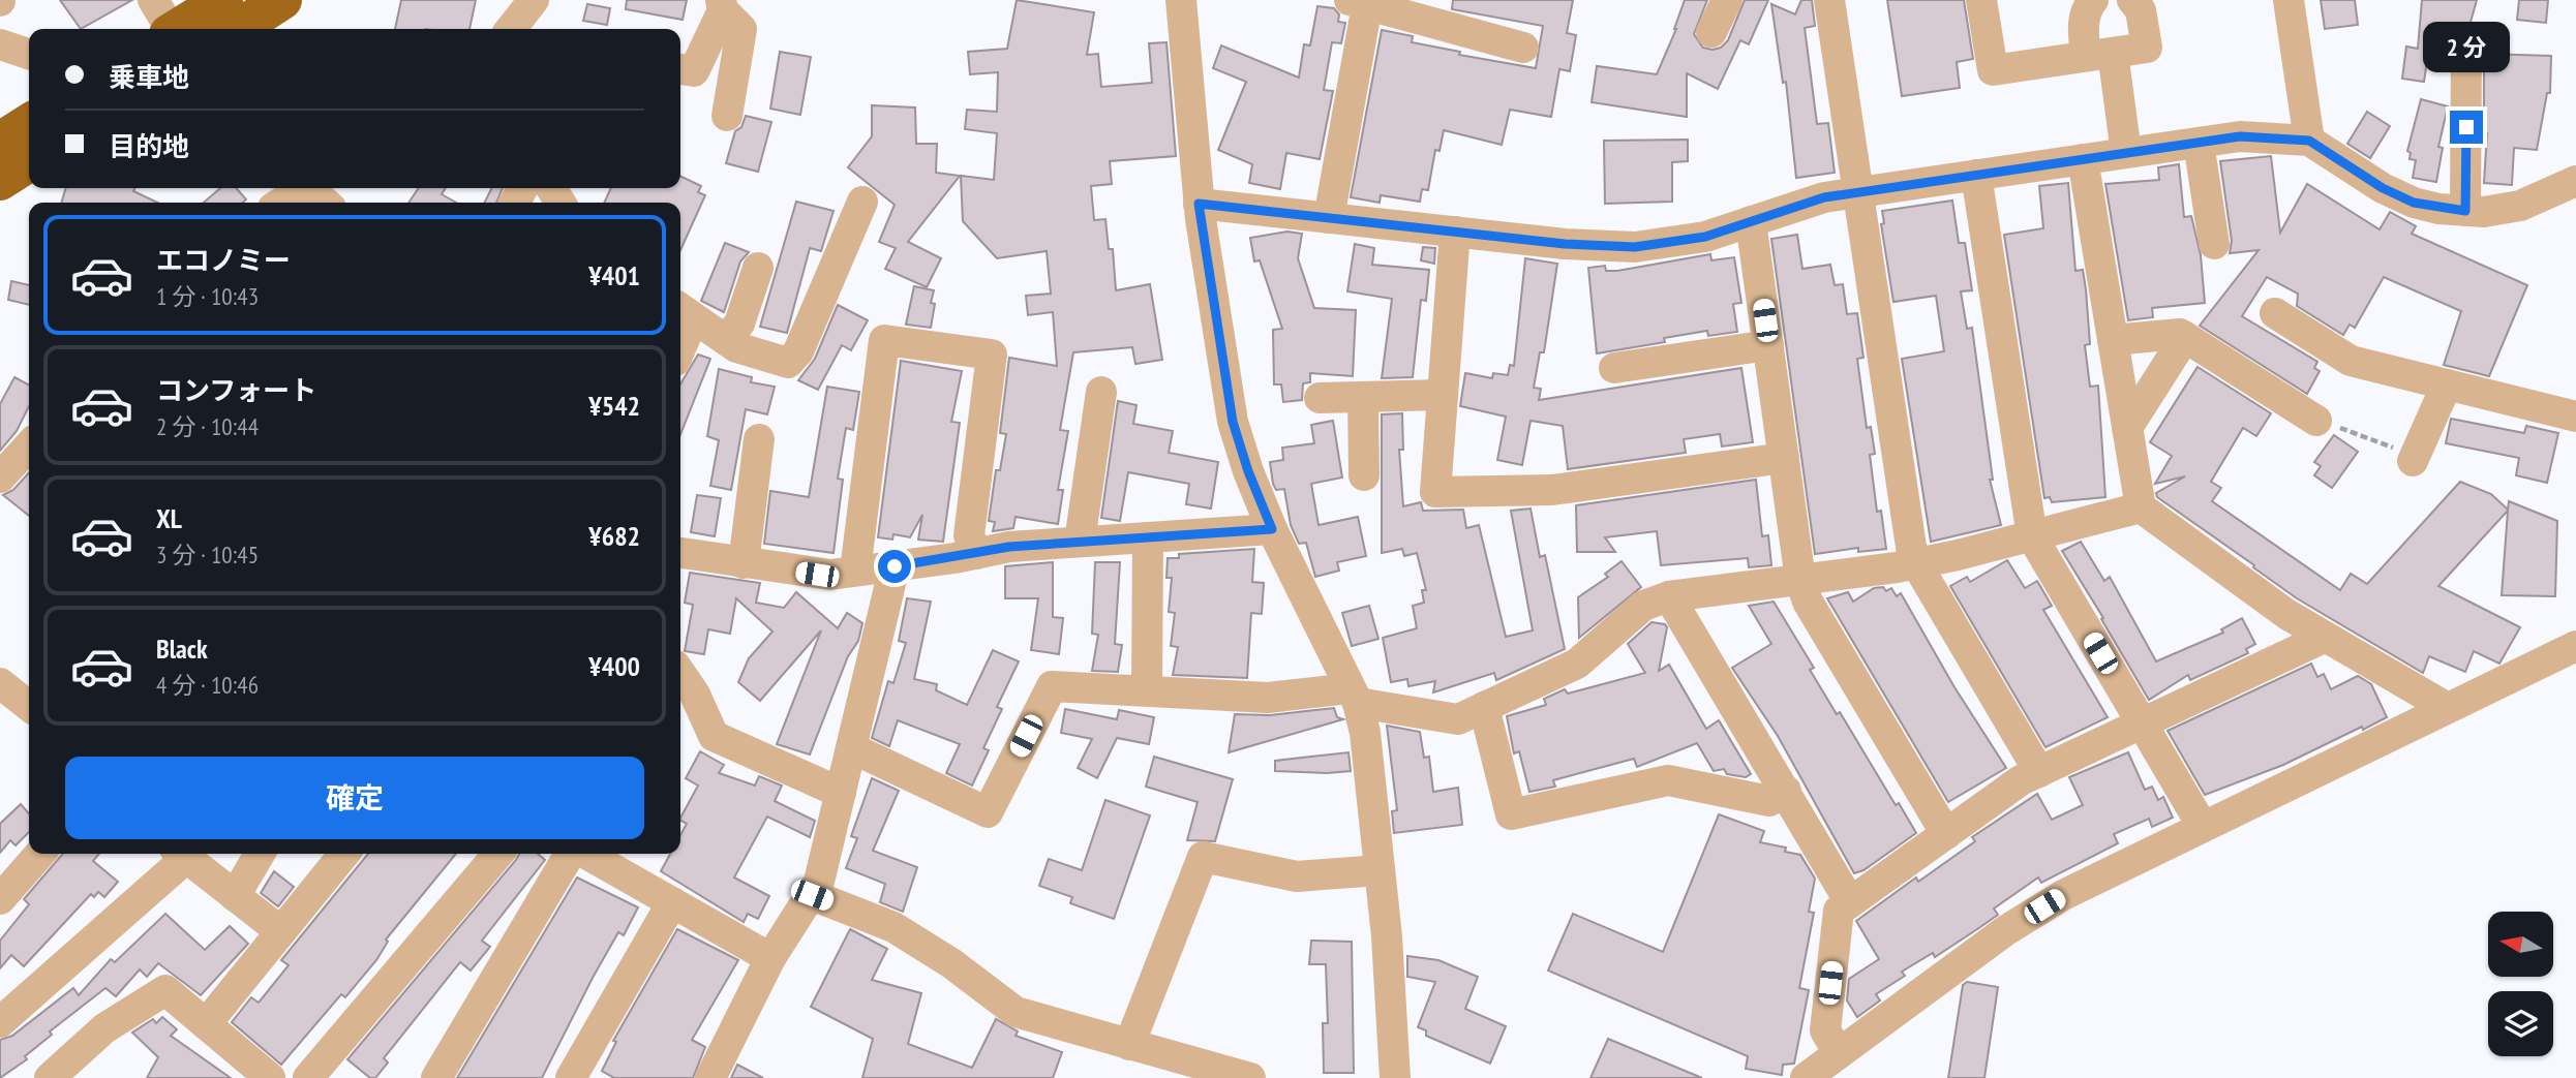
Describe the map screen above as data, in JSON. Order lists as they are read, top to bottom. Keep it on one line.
{"north":"left","page":{"bubble":"2 分","banner":["乗車地","目的地"],"list":[{"name":"エコノミー","note":"1 分 · 10:43","value":"¥401"},{"name":"コンフォート","note":"2 分 · 10:44","value":"¥542"},{"name":"XL","note":"3 分 · 10:45","value":"¥682"},{"name":"Black","note":"4 分 · 10:46","value":"¥400"}],"buttons":"確定"}}
